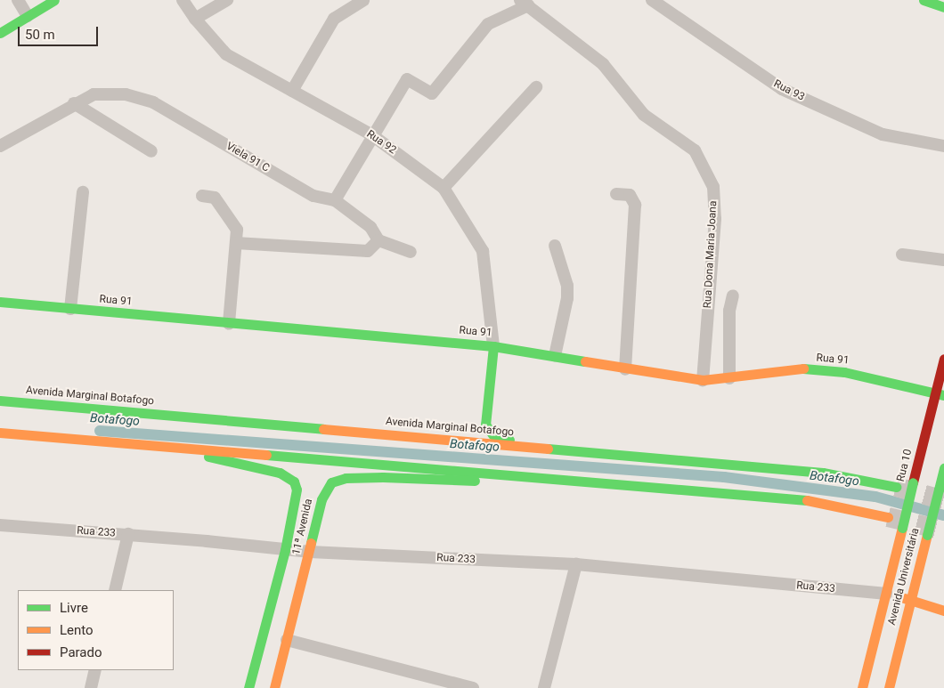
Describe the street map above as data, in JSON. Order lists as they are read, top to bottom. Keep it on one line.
{"streets":{"main road":["Rua 91","Avenida Marginal Botafogo","Rua 10","11ª Avenida","Rua 233","Avenida Universitária"],"street":["Rua 93","Rua 92","Viela 91 C","Rua Dona Maria Joana"]},"crossings":[["Rua 92","Rua 91"],["Rua Dona Maria Joana","Rua 91"],["Rua 91","Rua 10"],["Rua 10","Avenida Universitária"],["11ª Avenida","Rua 233"],["Rua 233","Avenida Universitária"]],"water":["Botafogo"],"legend":["Livre","Lento","Parado"],"scale_bar":"50 m"}
